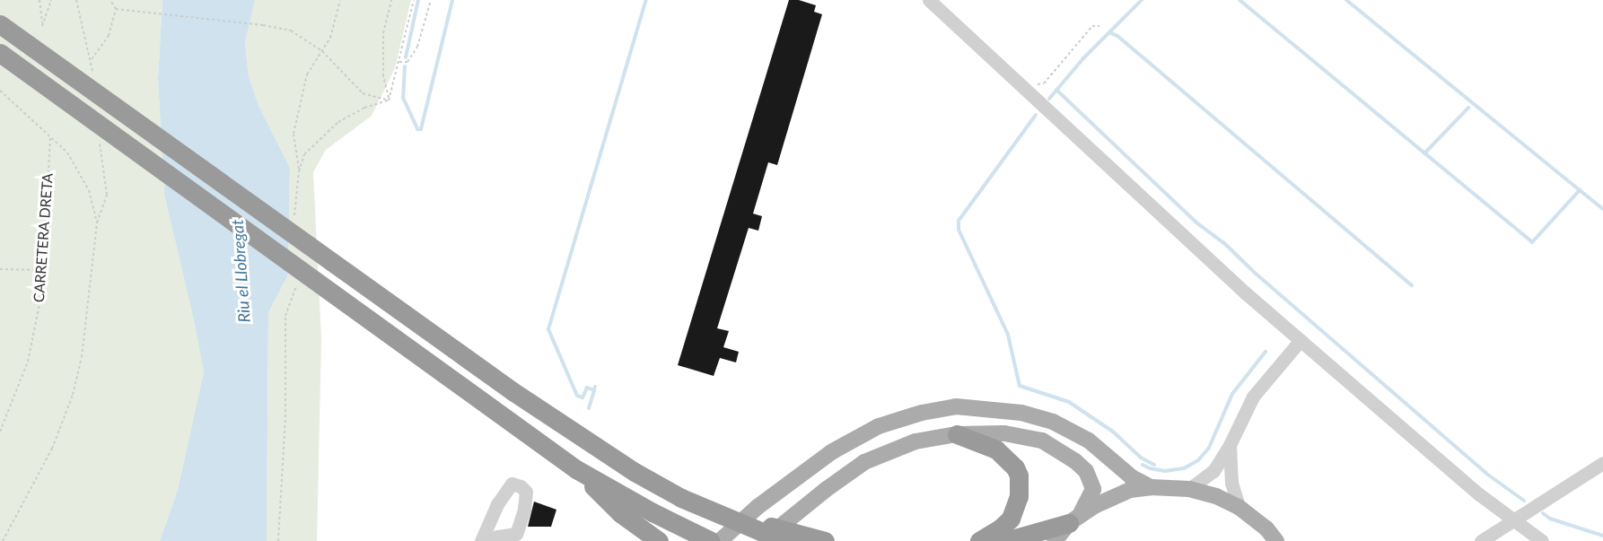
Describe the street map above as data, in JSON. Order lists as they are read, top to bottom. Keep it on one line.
{"streets":{"path":["CARRETERA DRETA"]},"water":["Riu el Llobregat"]}
